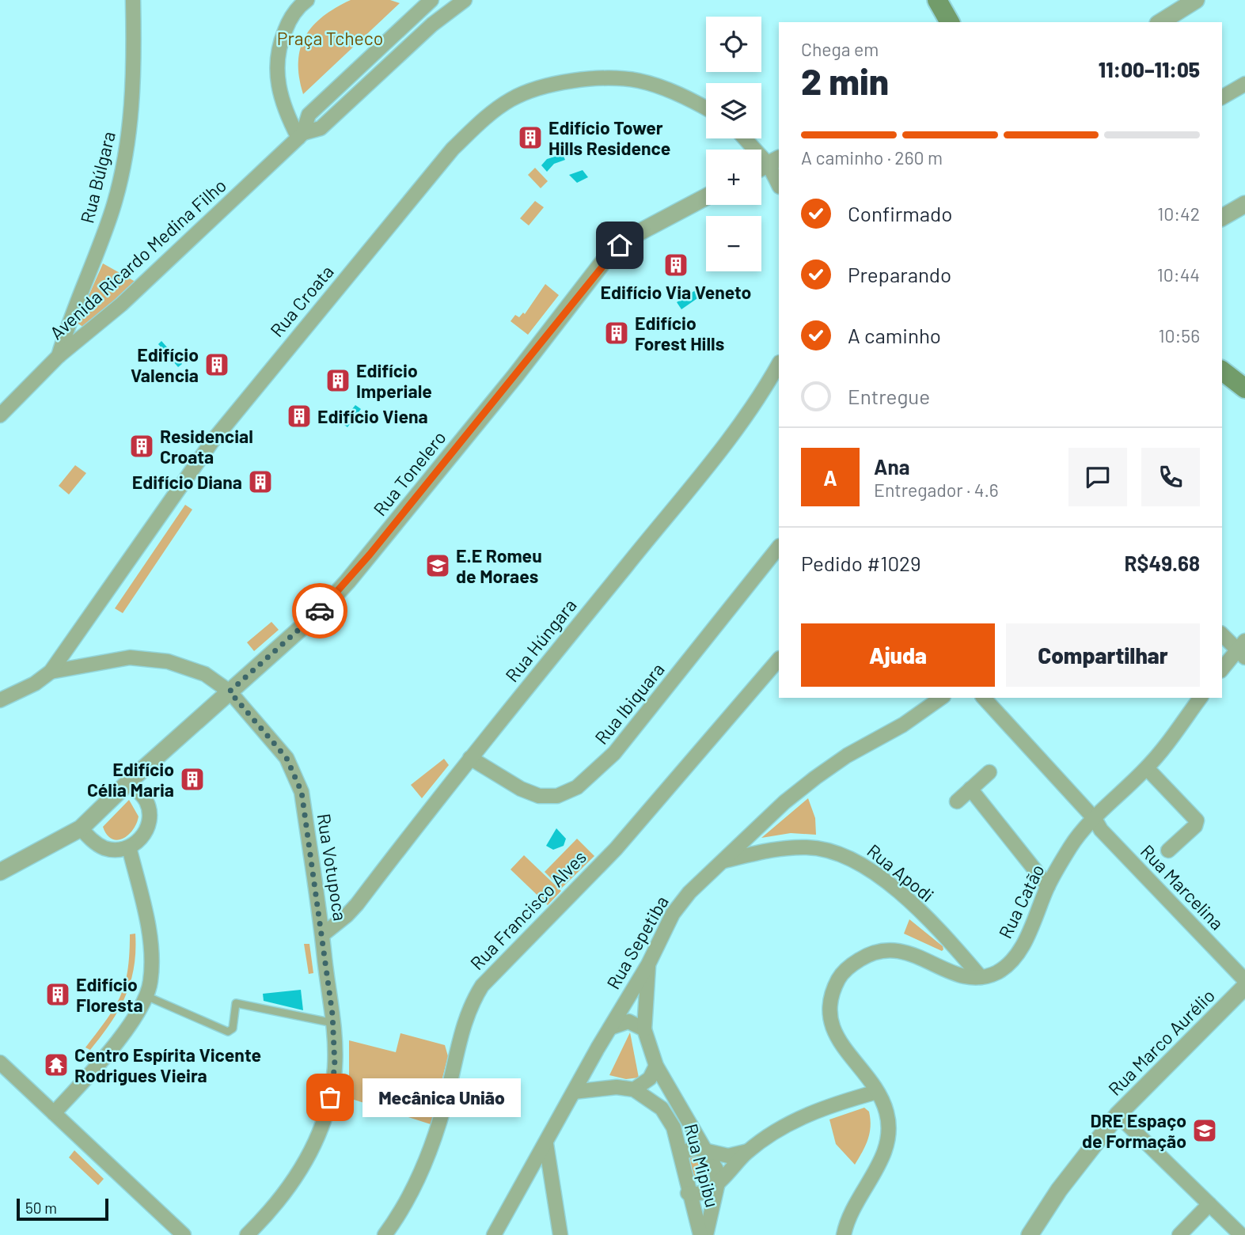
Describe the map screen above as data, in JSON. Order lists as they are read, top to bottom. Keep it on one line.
{"streets":{"street":["Rua Búlgara","Avenida Ricardo Medina Filho","Rua Croata","Rua Tonelero","Rua Húngara","Rua Ibiquara","Rua Votupoca","Rua Apodi","Rua Marcelina","Rua Catão","Rua Francisco Alves","Rua Sepetiba","Rua Marco Aurélio","Rua Mipibu"]},"crossings":[["Rua Búlgara","Avenida Ricardo Medina Filho"],["Rua Croata","Rua Votupoca"],["Rua Tonelero","Rua Votupoca"],["Rua Húngara","Rua Ibiquara"],["Rua Húngara","Rua Votupoca"],["Rua Apodi","Rua Catão"],["Rua Apodi","Rua Sepetiba"],["Rua Marcelina","Rua Catão"],["Rua Sepetiba","Rua Mipibu"]],"parks":["Praça Tcheco"],"places":{"building":["Edifício Tower Hills Residence","Edifício Via Veneto","Edifício Forest Hills","Edifício Valencia","Edifício Imperiale","Edifício Viena","Residencial Croata","Edifício Diana","Edifício Célia Maria","Edifício Floresta"],"school or university":["E.E Romeu de Moraes","DRE Espaço de Formação"],"temple":["Centro Espírita Vicente Rodrigues Vieira"],"other":["Mecânica União"]},"scale_bar":"50 m","page":{"map_buttons":["+","−"],"heading":["2 min","Chega em","11:00–11:05"],"panel":["Ana","Entregador · 4.6","Pedido #1029","R$49.68"],"bar":"A caminho · 260 m","list":[["Confirmado","10:42"],["Preparando","10:44"],["A caminho","10:56"],"Entregue"],"round":"A","buttons":["Ajuda","Compartilhar"],"bubble":"Mecânica União","scale":"50 m"}}
